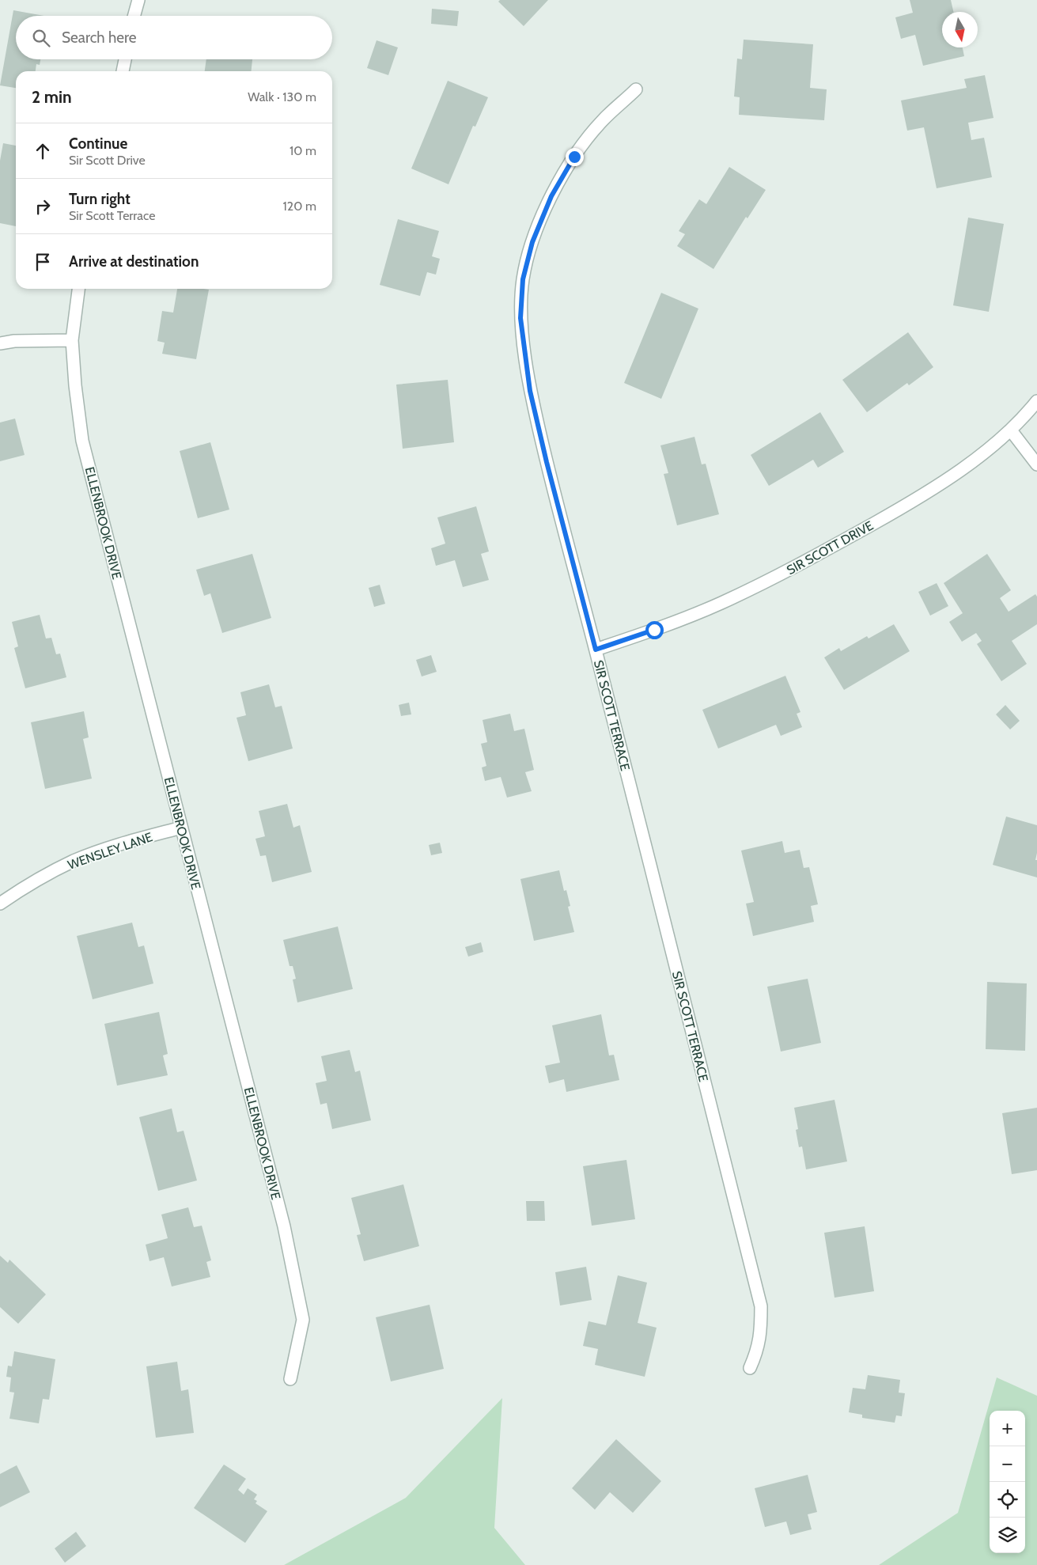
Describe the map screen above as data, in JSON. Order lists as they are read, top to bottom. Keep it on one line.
{"streets":{"street":["ELLENBROOK DRIVE","SIR SCOTT DRIVE","SIR SCOTT TERRACE","WENSLEY LANE"]},"crossings":[["ELLENBROOK DRIVE","WENSLEY LANE"],["SIR SCOTT DRIVE","SIR SCOTT TERRACE"]],"north":"bottom","page":{"search":"Search here","heading":["2 min","Walk · 130 m"],"list":[["Continue","Sir Scott Drive","10 m"],["Turn right","Sir Scott Terrace","120 m"],"Arrive at destination"],"map_buttons":["+","−"]}}
